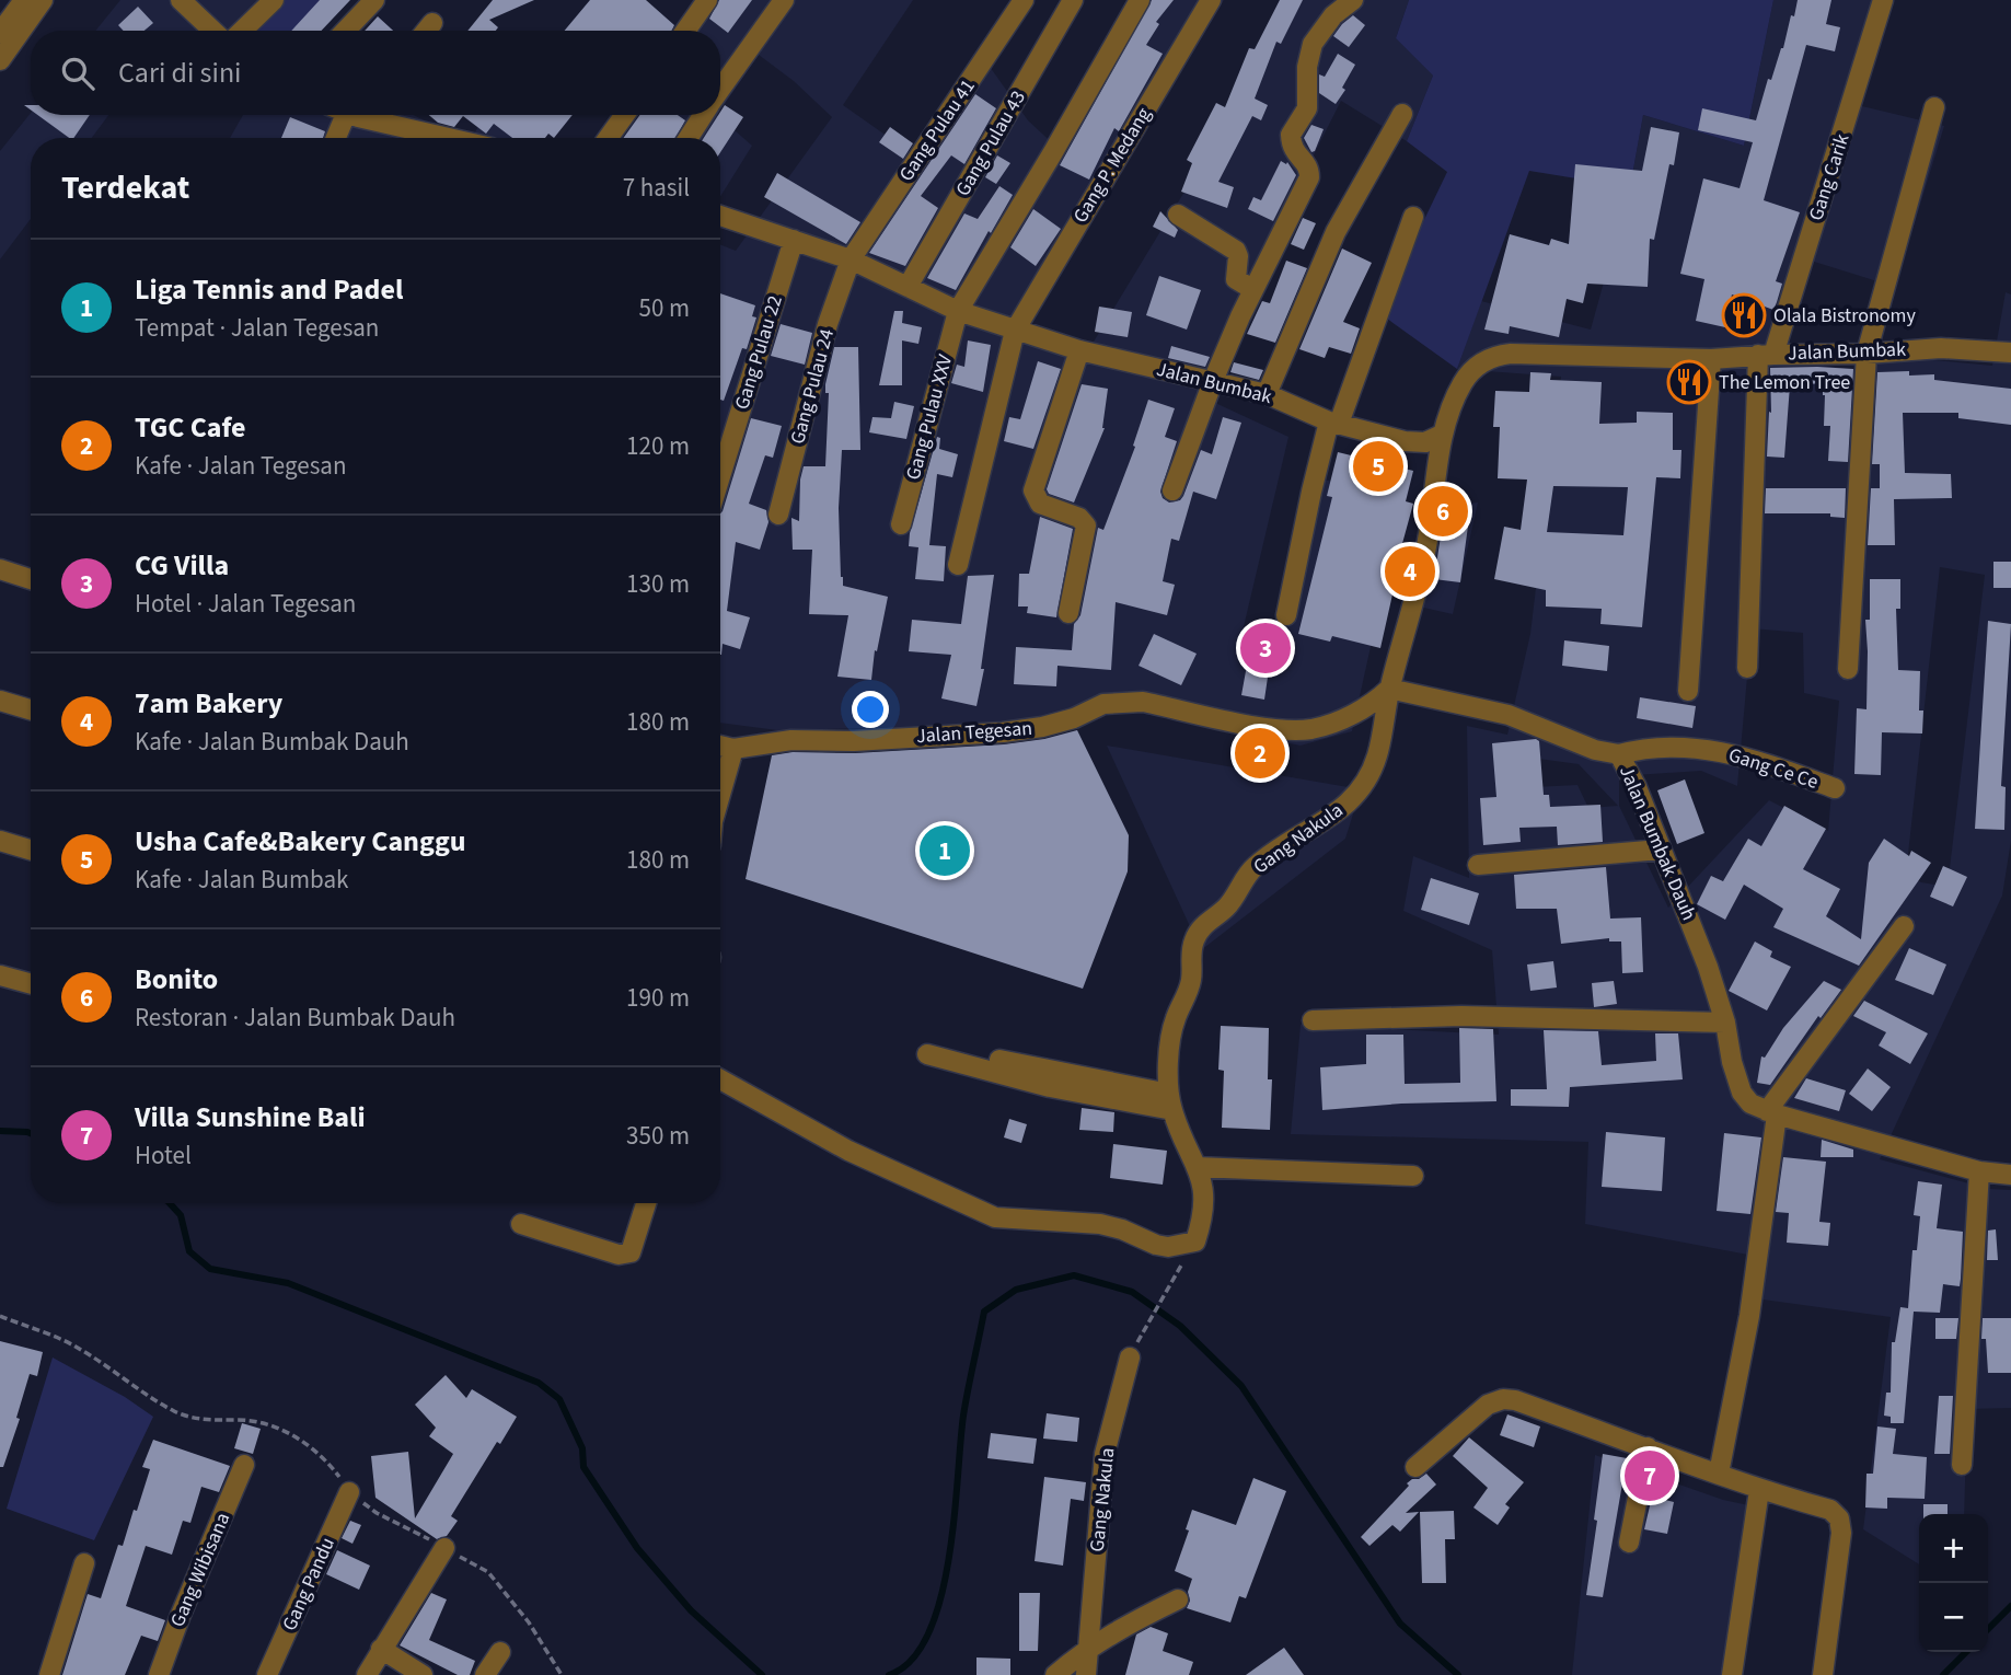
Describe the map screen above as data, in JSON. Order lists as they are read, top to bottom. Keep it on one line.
{"streets":{"street":["Gang Pulau 41","Gang Pulau 43","Gang P. Medang","Gang Carik","Jalan Bumbak","Gang Pulau 22","Gang Pulau 24","Gang Pulau XXV","Jalan Tegesan","Gang Ce Ce","Gang Nakula","Jalan Bumbak Dauh","Gang Wibisana","Gang Pandu"]},"crossings":[["Gang Pulau 41","Jalan Bumbak"],["Gang Pulau 41","Gang Pulau 24"],["Gang Pulau 43","Jalan Bumbak"],["Gang P. Medang","Jalan Bumbak"],["Gang Carik","Jalan Bumbak"],["Jalan Bumbak","Gang Pulau 22"],["Jalan Bumbak","Gang Pulau 24"],["Jalan Bumbak","Gang Pulau XXV"],["Jalan Tegesan","Gang Nakula"],["Jalan Tegesan","Jalan Bumbak Dauh"],["Gang Ce Ce","Jalan Bumbak Dauh"],["Gang Nakula","Jalan Bumbak Dauh"]],"places":{"restaurant":["Olala Bistronomy","The Lemon Tree"]},"page":{"search":"Cari di sini","heading":["Terdekat","7 hasil"],"list":[{"mark":"1","name":"Liga Tennis and Padel","note":"Tempat · Jalan Tegesan","value":"50 m"},{"mark":"2","name":"TGC Cafe","note":"Kafe · Jalan Tegesan","value":"120 m"},{"mark":"3","name":"CG Villa","note":"Hotel · Jalan Tegesan","value":"130 m"},{"mark":"4","name":"7am Bakery","note":"Kafe · Jalan Bumbak Dauh","value":"180 m"},{"mark":"5","name":"Usha Cafe&Bakery Canggu","note":"Kafe · Jalan Bumbak","value":"180 m"},{"mark":"6","name":"Bonito","note":"Restoran · Jalan Bumbak Dauh","value":"190 m"},{"mark":"7","name":"Villa Sunshine Bali","note":"Hotel","value":"350 m"}],"pins":["5","6","4","3","2","1","7"],"map_buttons":["+","−"]}}
